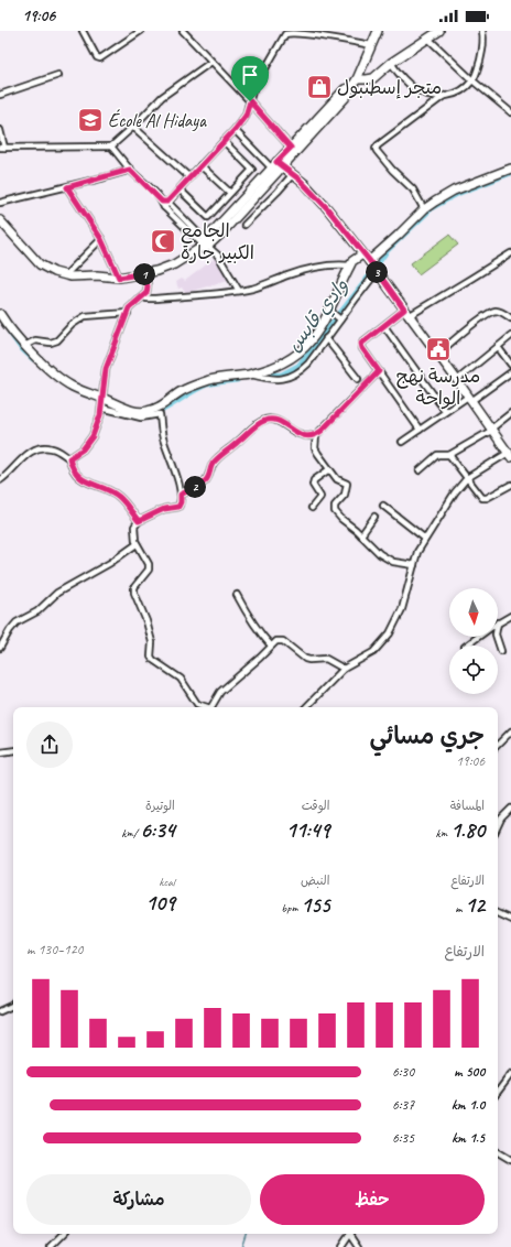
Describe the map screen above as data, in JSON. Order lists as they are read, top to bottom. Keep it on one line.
{"water":["وادي قابس"],"places":{"shop":["متجر إسطنبول"],"school or university":["École Al Hidaya"],"mosque":["الجامع الكبير جارة"],"public building":["مدرسة نهج الواحة"]},"north":"bottom","page":{"status":"19:06","pins":["3","1","2"],"heading":["جري مسائي","19:06"],"stats":[["المسافة","1.80 km"],["الوقت","11:49"],["الوتيرة","6:34 /km"],["الارتفاع","12 m"],["النبض","155 bpm"],["kcal","109"]],"chart":["الارتفاع","120–130 m"],"list":[{"name":"500 m","note":"6:30"},{"name":"1.0 km","note":"6:37"},{"name":"1.5 km","note":"6:35"}],"buttons":["حفظ","مشاركة"]}}
